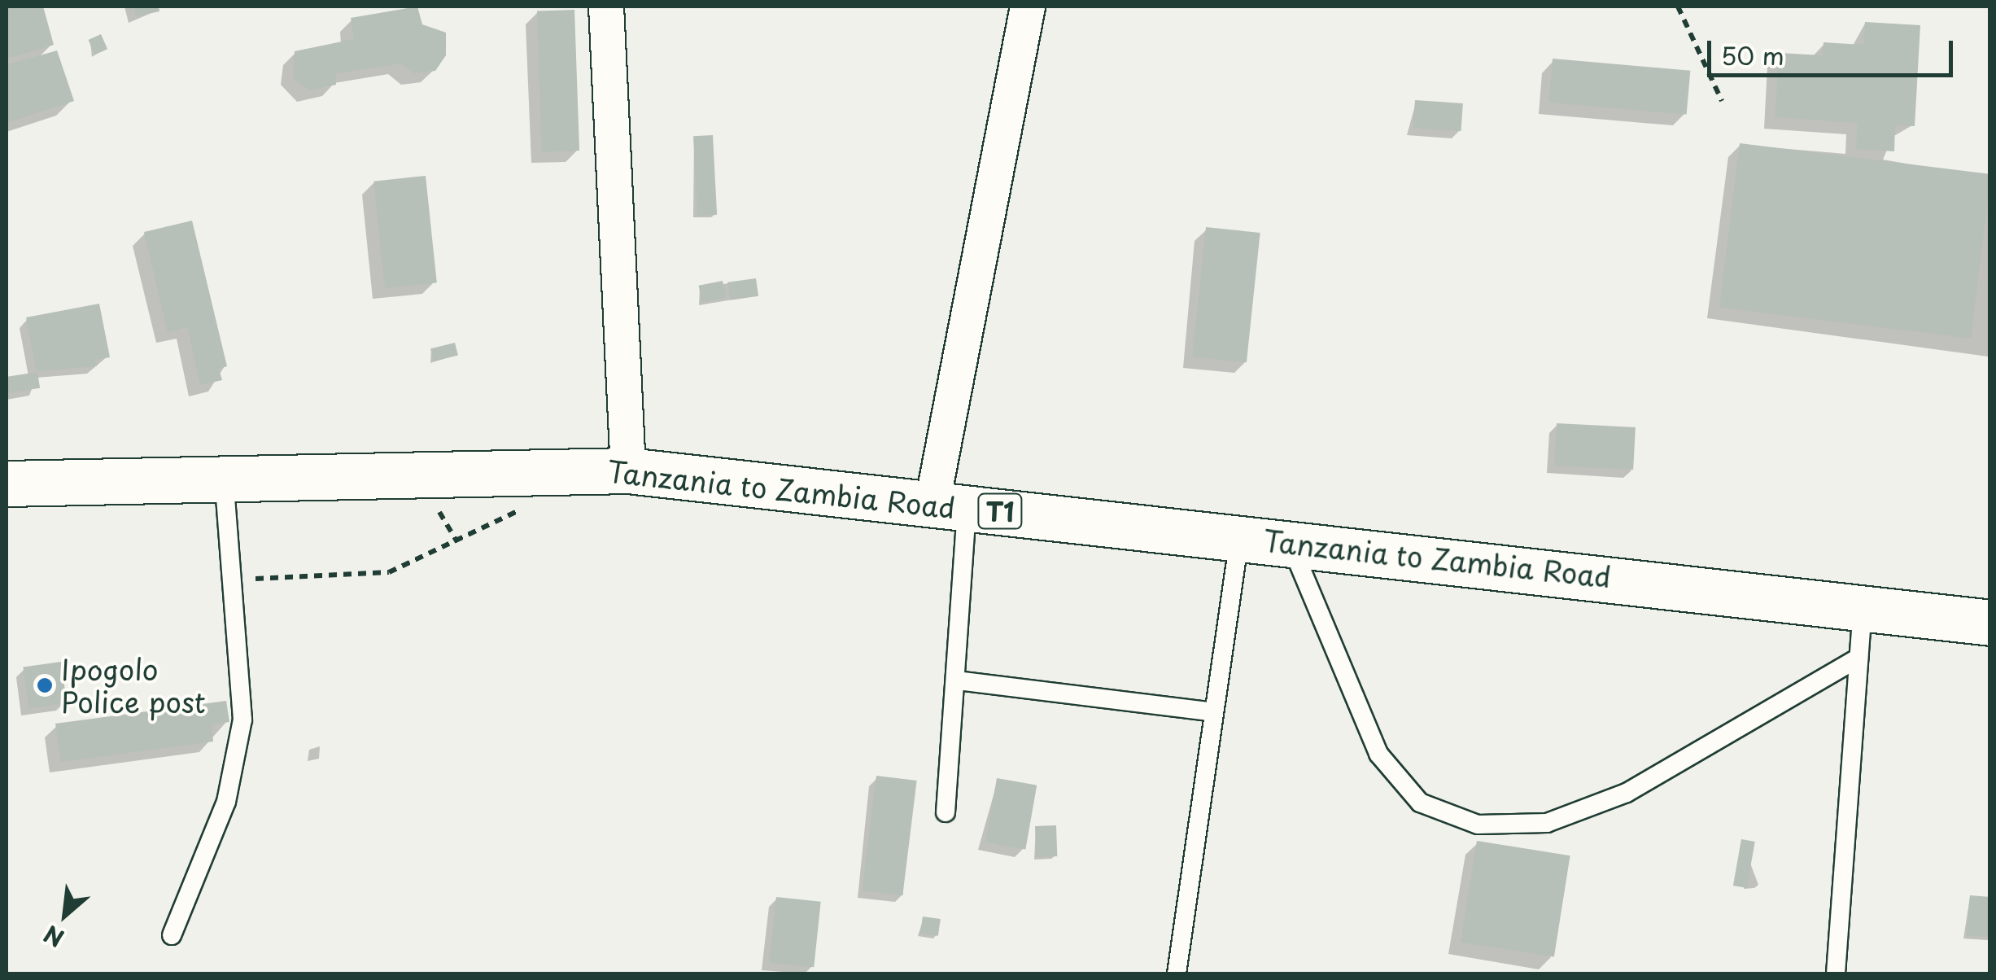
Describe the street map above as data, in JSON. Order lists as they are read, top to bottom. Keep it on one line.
{"streets":{"highway":["Tanzania to Zambia Road","T1"]},"places":["Ipogolo Police post"],"scale_bar":"50 m","north":"bottom left"}
